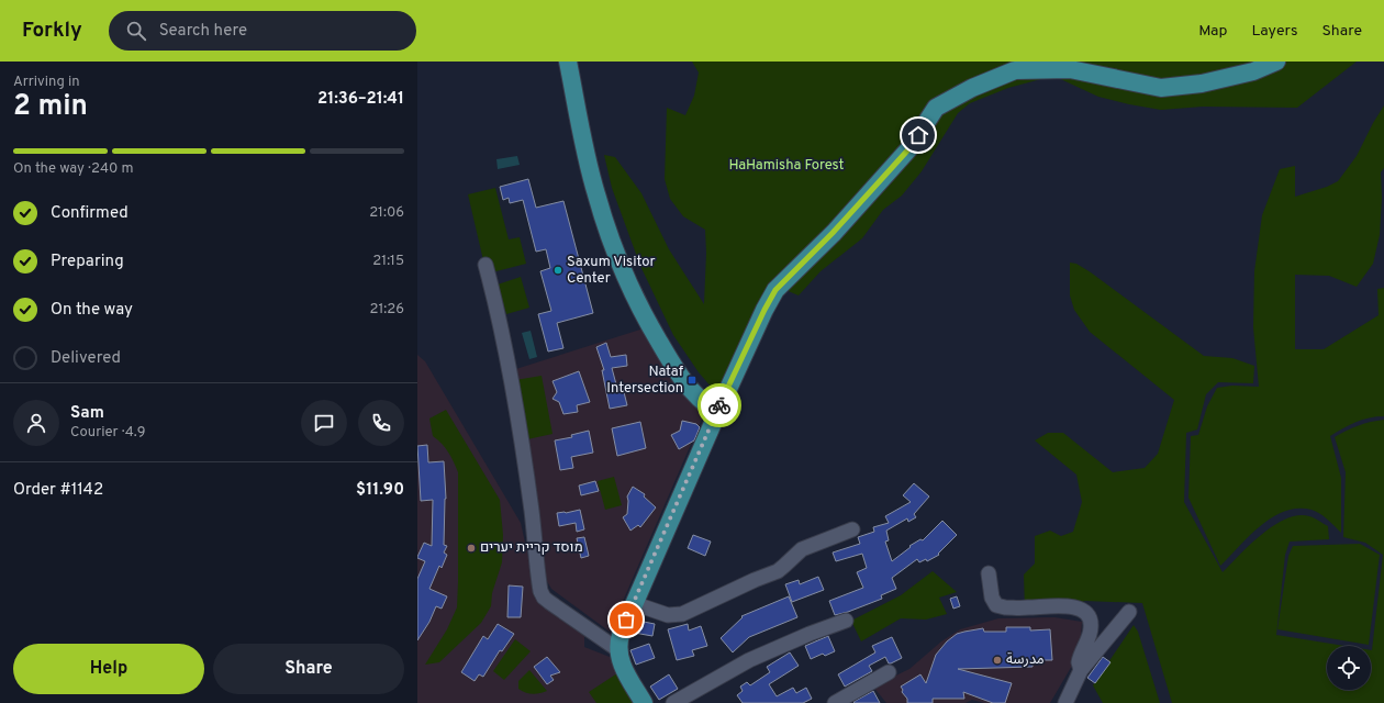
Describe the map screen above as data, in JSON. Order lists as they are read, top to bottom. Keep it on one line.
{"parks":["HaHamisha Forest"],"places":{"other":["Saxum Visitor Center","מוסד קריית יערים","مدرسة"],"transit":["Nataf Intersection"]},"page":{"header":"Forkly","search":"Search here","nav":["Map","Layers","Share"],"heading":["2 min","Arriving in","21:36–21:41"],"panel":["Sam","Courier · 4.9","Order #1142","$11.90"],"bar":"On the way · 240 m","list":[["Confirmed","21:06"],["Preparing","21:15"],["On the way","21:26"],"Delivered"],"buttons":["Help","Share"]}}
